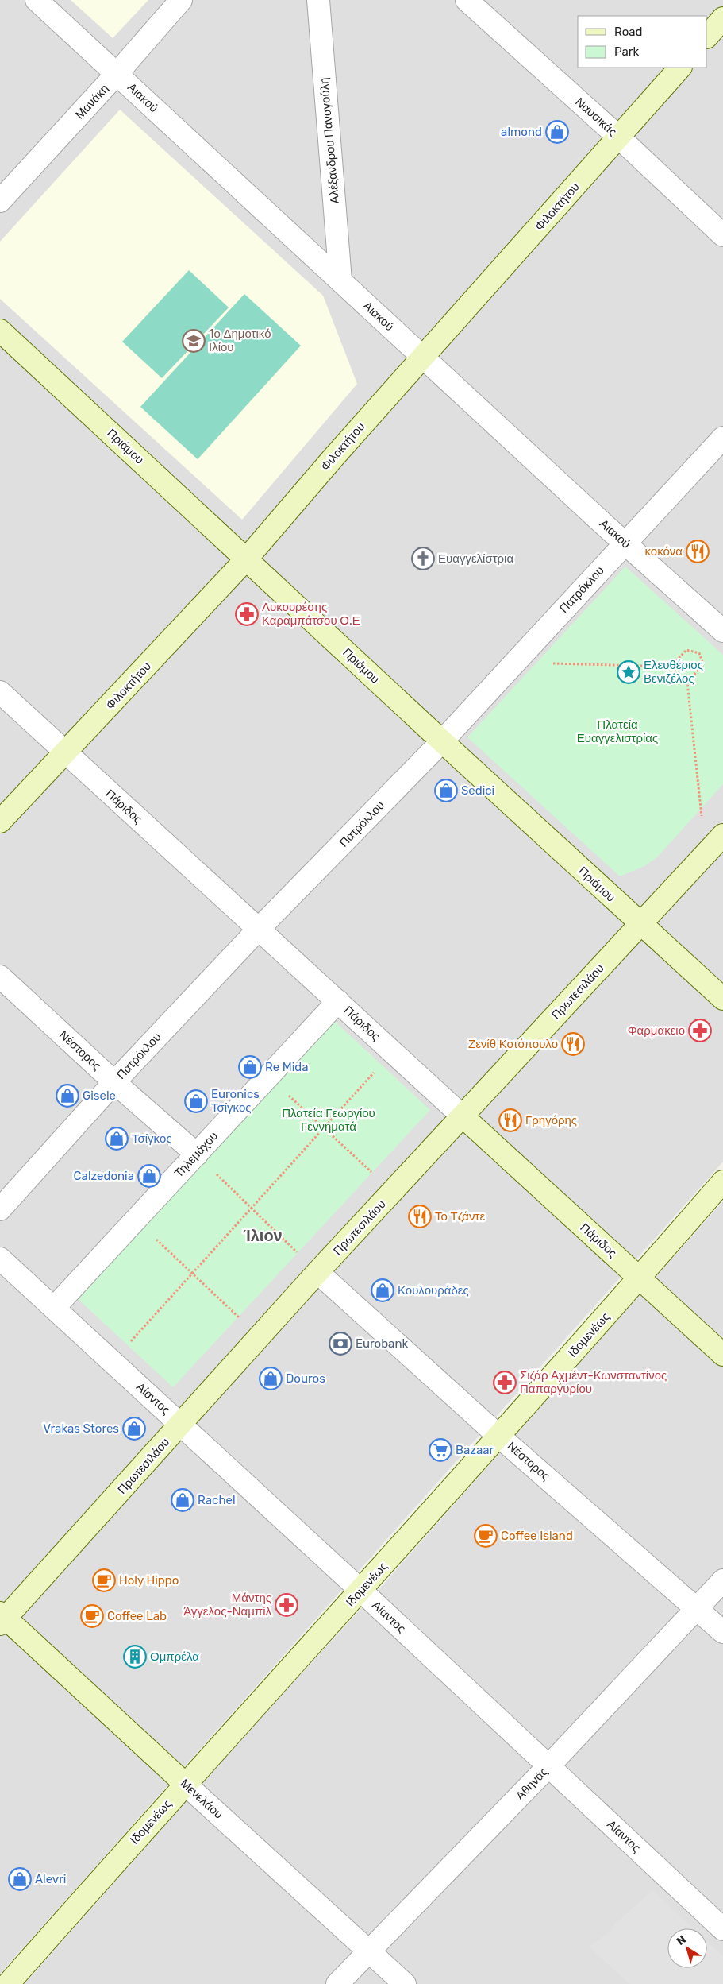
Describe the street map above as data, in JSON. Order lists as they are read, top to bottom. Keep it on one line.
{"streets":{"street":["Αιακού","Μανάκη","Ναυσικάς","Αλέξανδρου Παναγούλη","Φιλοκτήτου","Πριάμου","Πατρόκλου","Πάριδος","Πρωτεσιλάου","Νέστορος","Τηλεμάχου","Ιδομενέως","Αίαντος","Αθηνάς","Μενελάου"]},"crossings":[["Αιακού","Μανάκη"],["Αιακού","Αλέξανδρου Παναγούλη"],["Αιακού","Φιλοκτήτου"],["Αιακού","Πατρόκλου"],["Ναυσικάς","Φιλοκτήτου"],["Φιλοκτήτου","Πριάμου"],["Φιλοκτήτου","Πάριδος"],["Πριάμου","Πατρόκλου"],["Πριάμου","Πρωτεσιλάου"],["Πατρόκλου","Πάριδος"],["Πατρόκλου","Νέστορος"],["Πάριδος","Πρωτεσιλάου"],["Πάριδος","Τηλεμάχου"],["Πάριδος","Ιδομενέως"],["Πρωτεσιλάου","Νέστορος"],["Πρωτεσιλάου","Αίαντος"],["Πρωτεσιλάου","Μενελάου"],["Νέστορος","Τηλεμάχου"],["Νέστορος","Ιδομενέως"],["Νέστορος","Αθηνάς"],["Τηλεμάχου","Αίαντος"],["Ιδομενέως","Αίαντος"],["Ιδομενέως","Μενελάου"],["Αίαντος","Αθηνάς"],["Αθηνάς","Μενελάου"]],"districts":["Ίλιον"],"parks":["Πλατεία Ευαγγελιστρίας","Πλατεία Γεωργίου Γεννηματά"],"places":{"shop":["almond","Sedici","Re Mida","Gisele","Euronics Τσίγκος","Τσίγκος","Calzedonia","Κουλουράδες","Douros","Vrakas Stores","Rachel","Alevri"],"school or university":["1ο Δημοτικό Ιλίου"],"restaurant":["κοκόνα","Ζενίθ Κοτόπουλο","Γρηγόρης","Το Τζάντε"],"church":["Ευαγγελίστρια"],"pharmacy":["Λυκουρέσης Καραμπάτσου Ο.Ε","Φαρμακειο","Σιζάρ Αχμέντ-Κωνσταντίνος Παπαργυρίου","Μάντης Άγγελος-Ναμπίλ"],"place":["Ελευθέριος Βενιζέλος"],"bank":["Eurobank"],"supermarket":["Bazaar"],"cafe":["Coffee Island","Holy Hippo","Coffee Lab"],"building":["Ομπρέλα"]},"legend":["Road","Park"],"north":"top left"}
